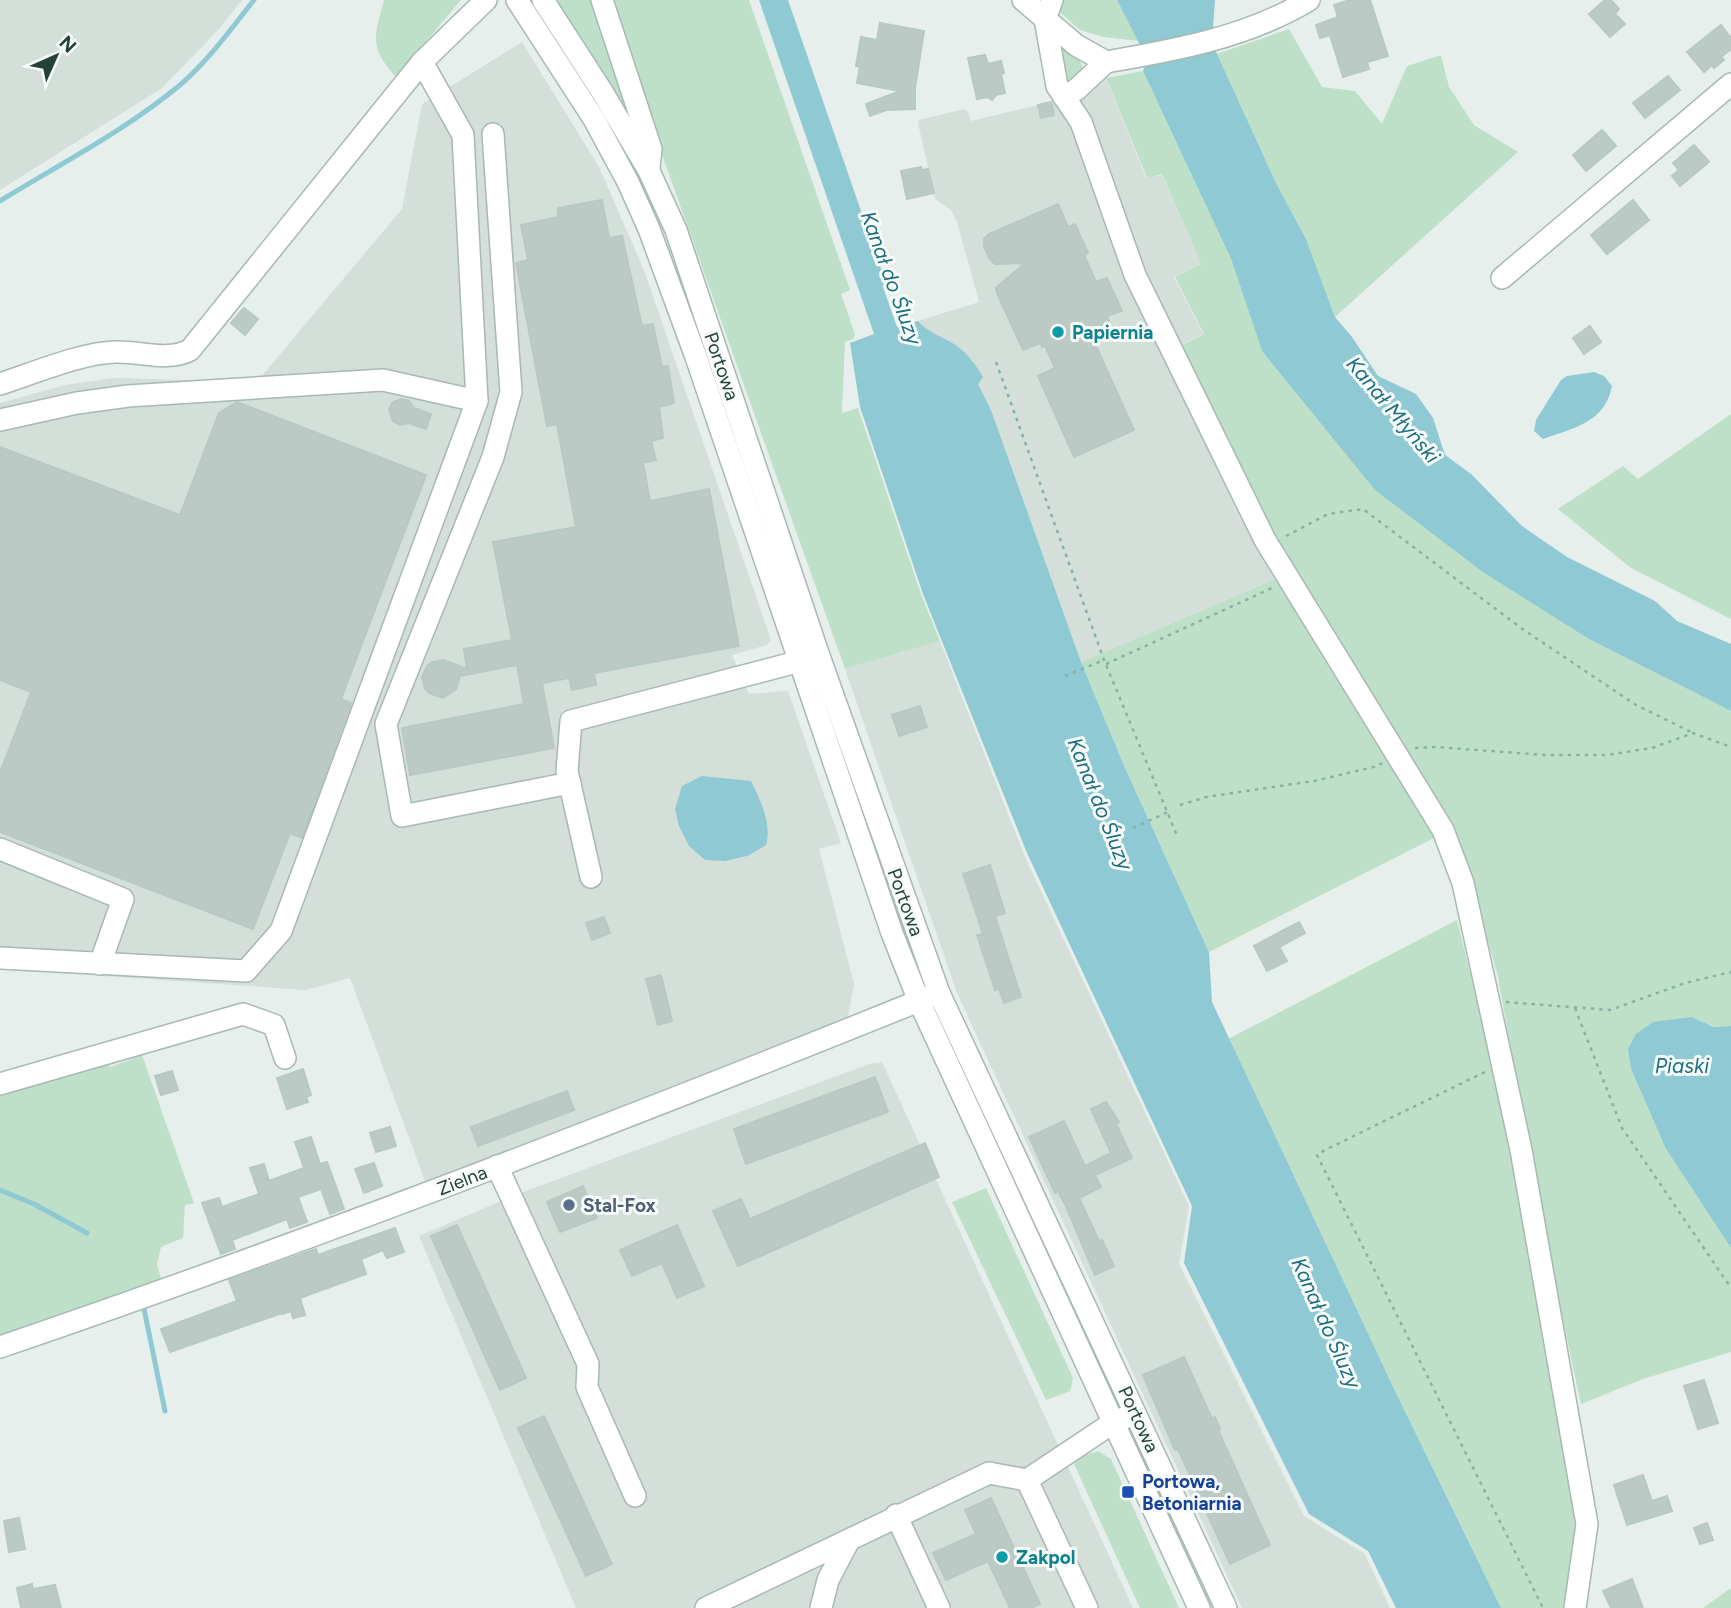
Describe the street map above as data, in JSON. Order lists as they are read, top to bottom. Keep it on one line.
{"streets":{"street":["Portowa","Zielna"]},"crossings":[["Portowa","Zielna"]],"water":["Kanał do Śluzy","Kanał Młyński","Piaski"],"places":{"other":["Papiernia","Stal-Fox","Zakpol"],"transit":["Portowa, Betoniarnia"]},"north":"top right"}
